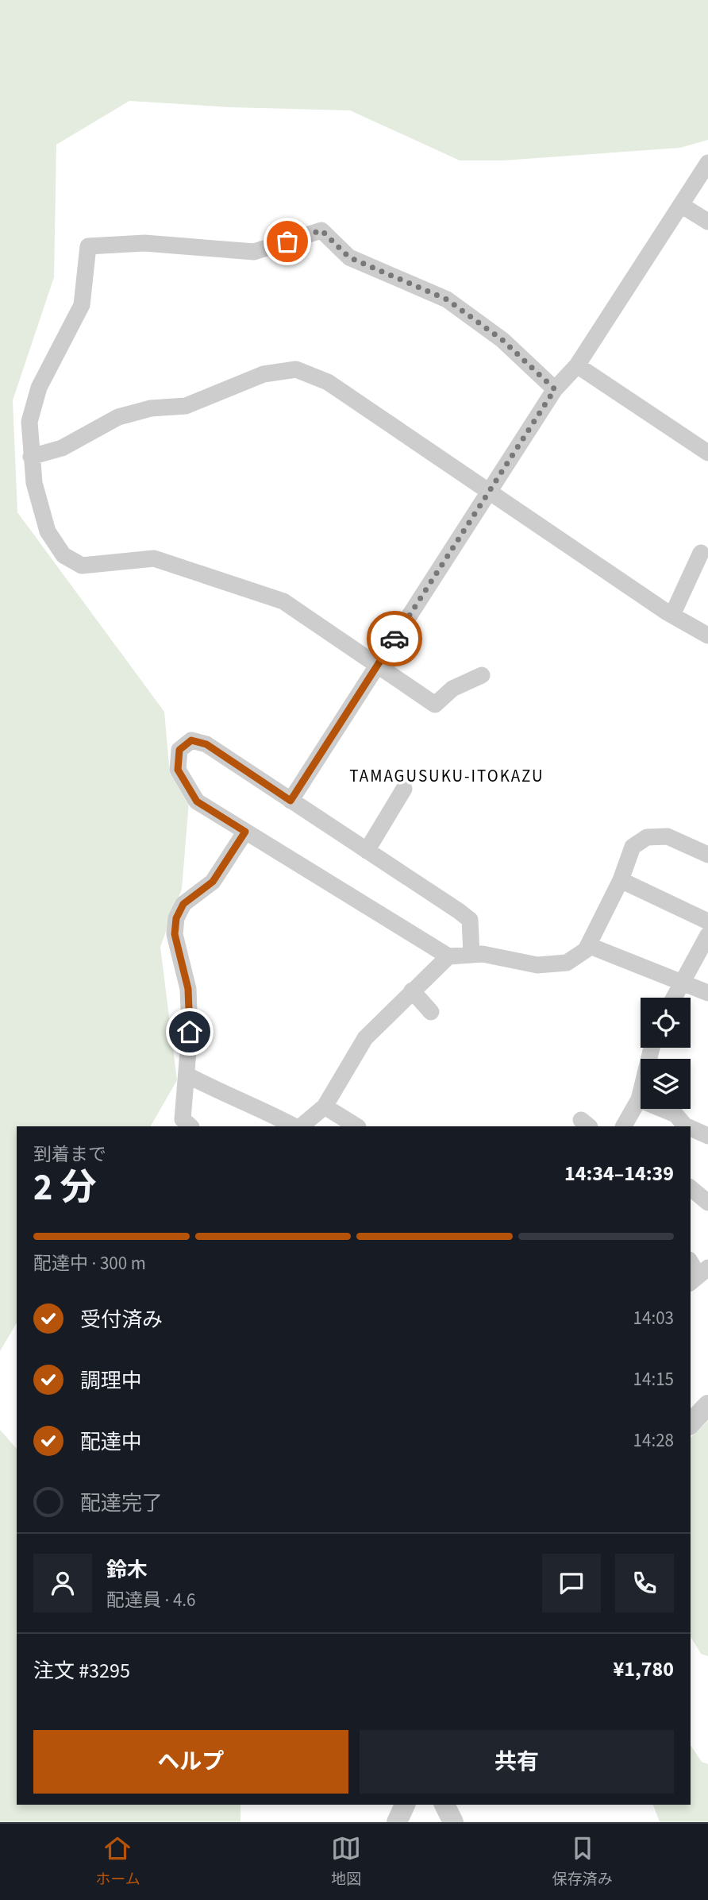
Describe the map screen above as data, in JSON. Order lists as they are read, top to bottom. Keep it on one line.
{"districts":["TAMAGUSUKU-ITOKAZU"],"page":{"heading":["2 分","到着まで","14:34–14:39"],"panel":["鈴木","配達員 · 4.6","注文 #3295","¥1,780"],"bar":"配達中 · 300 m","list":[["受付済み","14:03"],["調理中","14:15"],["配達中","14:28"],"配達完了"],"buttons":["ヘルプ","共有"],"tabs":["ホーム","地図","保存済み"]}}
